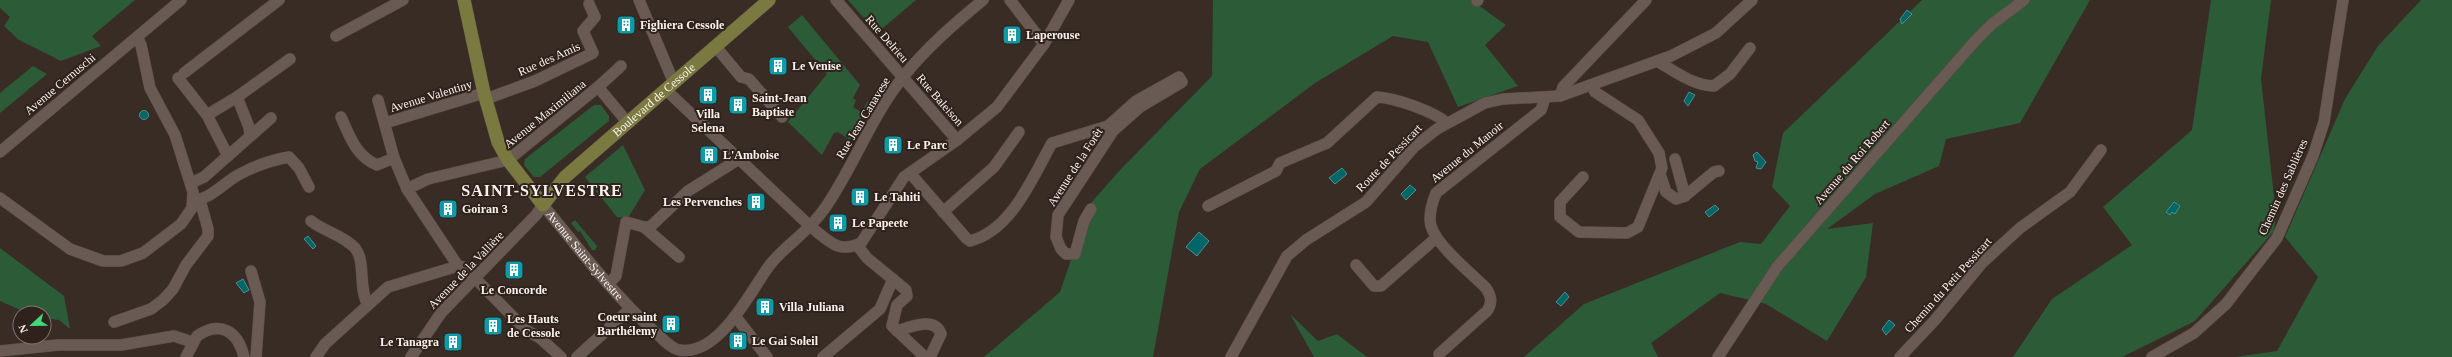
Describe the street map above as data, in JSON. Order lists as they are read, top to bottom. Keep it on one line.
{"streets":{"main road":["Boulevard de Cessole","Avenue Saint-Sylvestre"],"street":["Rue Delrieu","Rue des Amis","Avenue Cernuschi","Avenue Valentiny","Rue Baleison","Avenue Maximiliana","Rue Jean Canavese","Avenue du Manoir","Route de Pessicart","Avenue du Roi Robert","Avenue de la Forêt","Chemin des Sablières","Avenue de la Vallière","Chemin du Petit Pessicart"]},"crossings":[["Rue Delrieu","Rue Baleison"],["Rue Delrieu","Rue Jean Canavese"],["Rue des Amis","Avenue Valentiny"],["Rue des Amis","Avenue Saint-Sylvestre"],["Avenue Valentiny","Avenue Saint-Sylvestre"],["Avenue Valentiny","Avenue de la Vallière"],["Rue Baleison","Rue Jean Canavese"],["Boulevard de Cessole","Avenue Maximiliana"],["Boulevard de Cessole","Avenue Saint-Sylvestre"],["Boulevard de Cessole","Avenue de la Vallière"],["Avenue Maximiliana","Avenue Saint-Sylvestre"],["Rue Jean Canavese","Avenue Saint-Sylvestre"],["Avenue du Manoir","Route de Pessicart"],["Avenue Saint-Sylvestre","Avenue de la Vallière"]],"districts":["SAINT-SYLVESTRE"],"places":{"building":["Fighiera Cessole","Laperouse","Le Venise","Villa Selena","Saint-Jean Baptiste","Le Parc","L'Amboise","Le Tahiti","Les Pervenches","Goiran 3","Le Papeete","Le Concorde","Villa Juliana","Coeur saint Barthélemy","Les Hauts de Cessole","Le Gai Soleil","Le Tanagra"]},"north":"left"}
